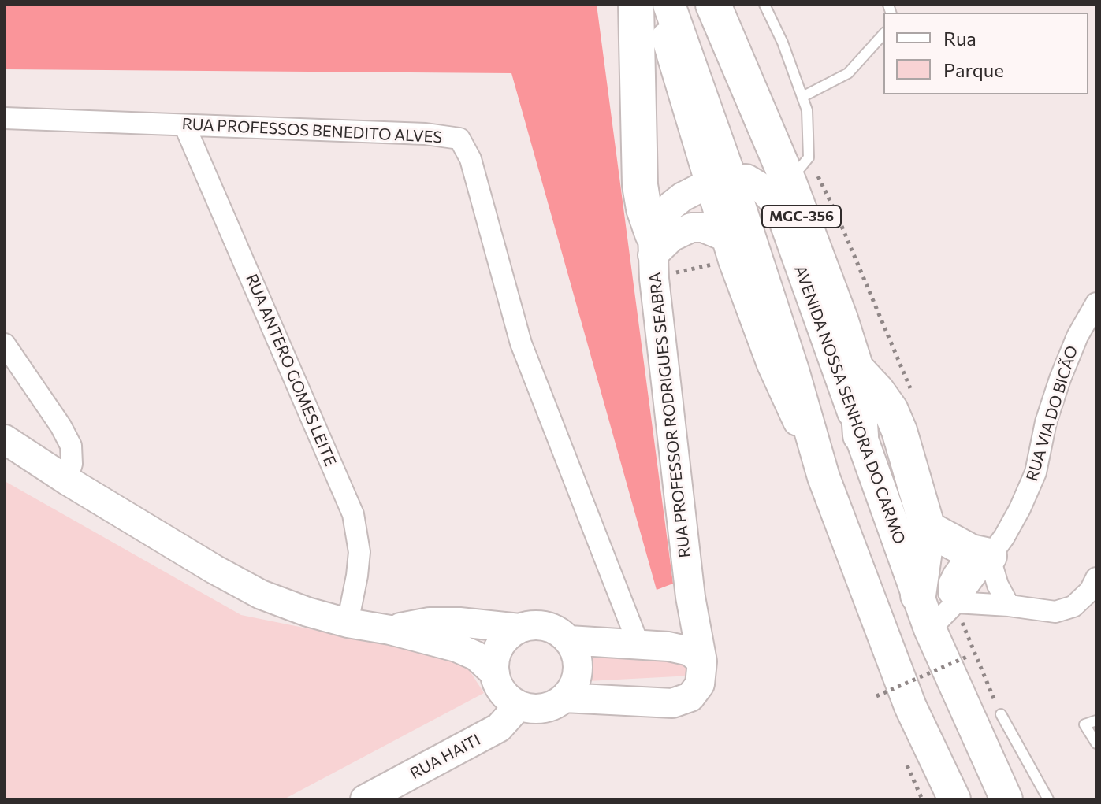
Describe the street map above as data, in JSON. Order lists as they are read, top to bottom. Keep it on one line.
{"streets":{"highway":["MGC-356"],"main road":["AVENIDA NOSSA SENHORA DO CARMO"],"street":["RUA PROFESSOS BENEDITO ALVES","RUA ANTERO GOMES LEITE","RUA VIA DO BICÃO","RUA PROFESSOR RODRIGUES SEABRA","RUA HAITI"]},"crossings":[["RUA PROFESSOS BENEDITO ALVES","RUA ANTERO GOMES LEITE"],["MGC-356","AVENIDA NOSSA SENHORA DO CARMO"]],"legend":["Rua","Parque"]}
